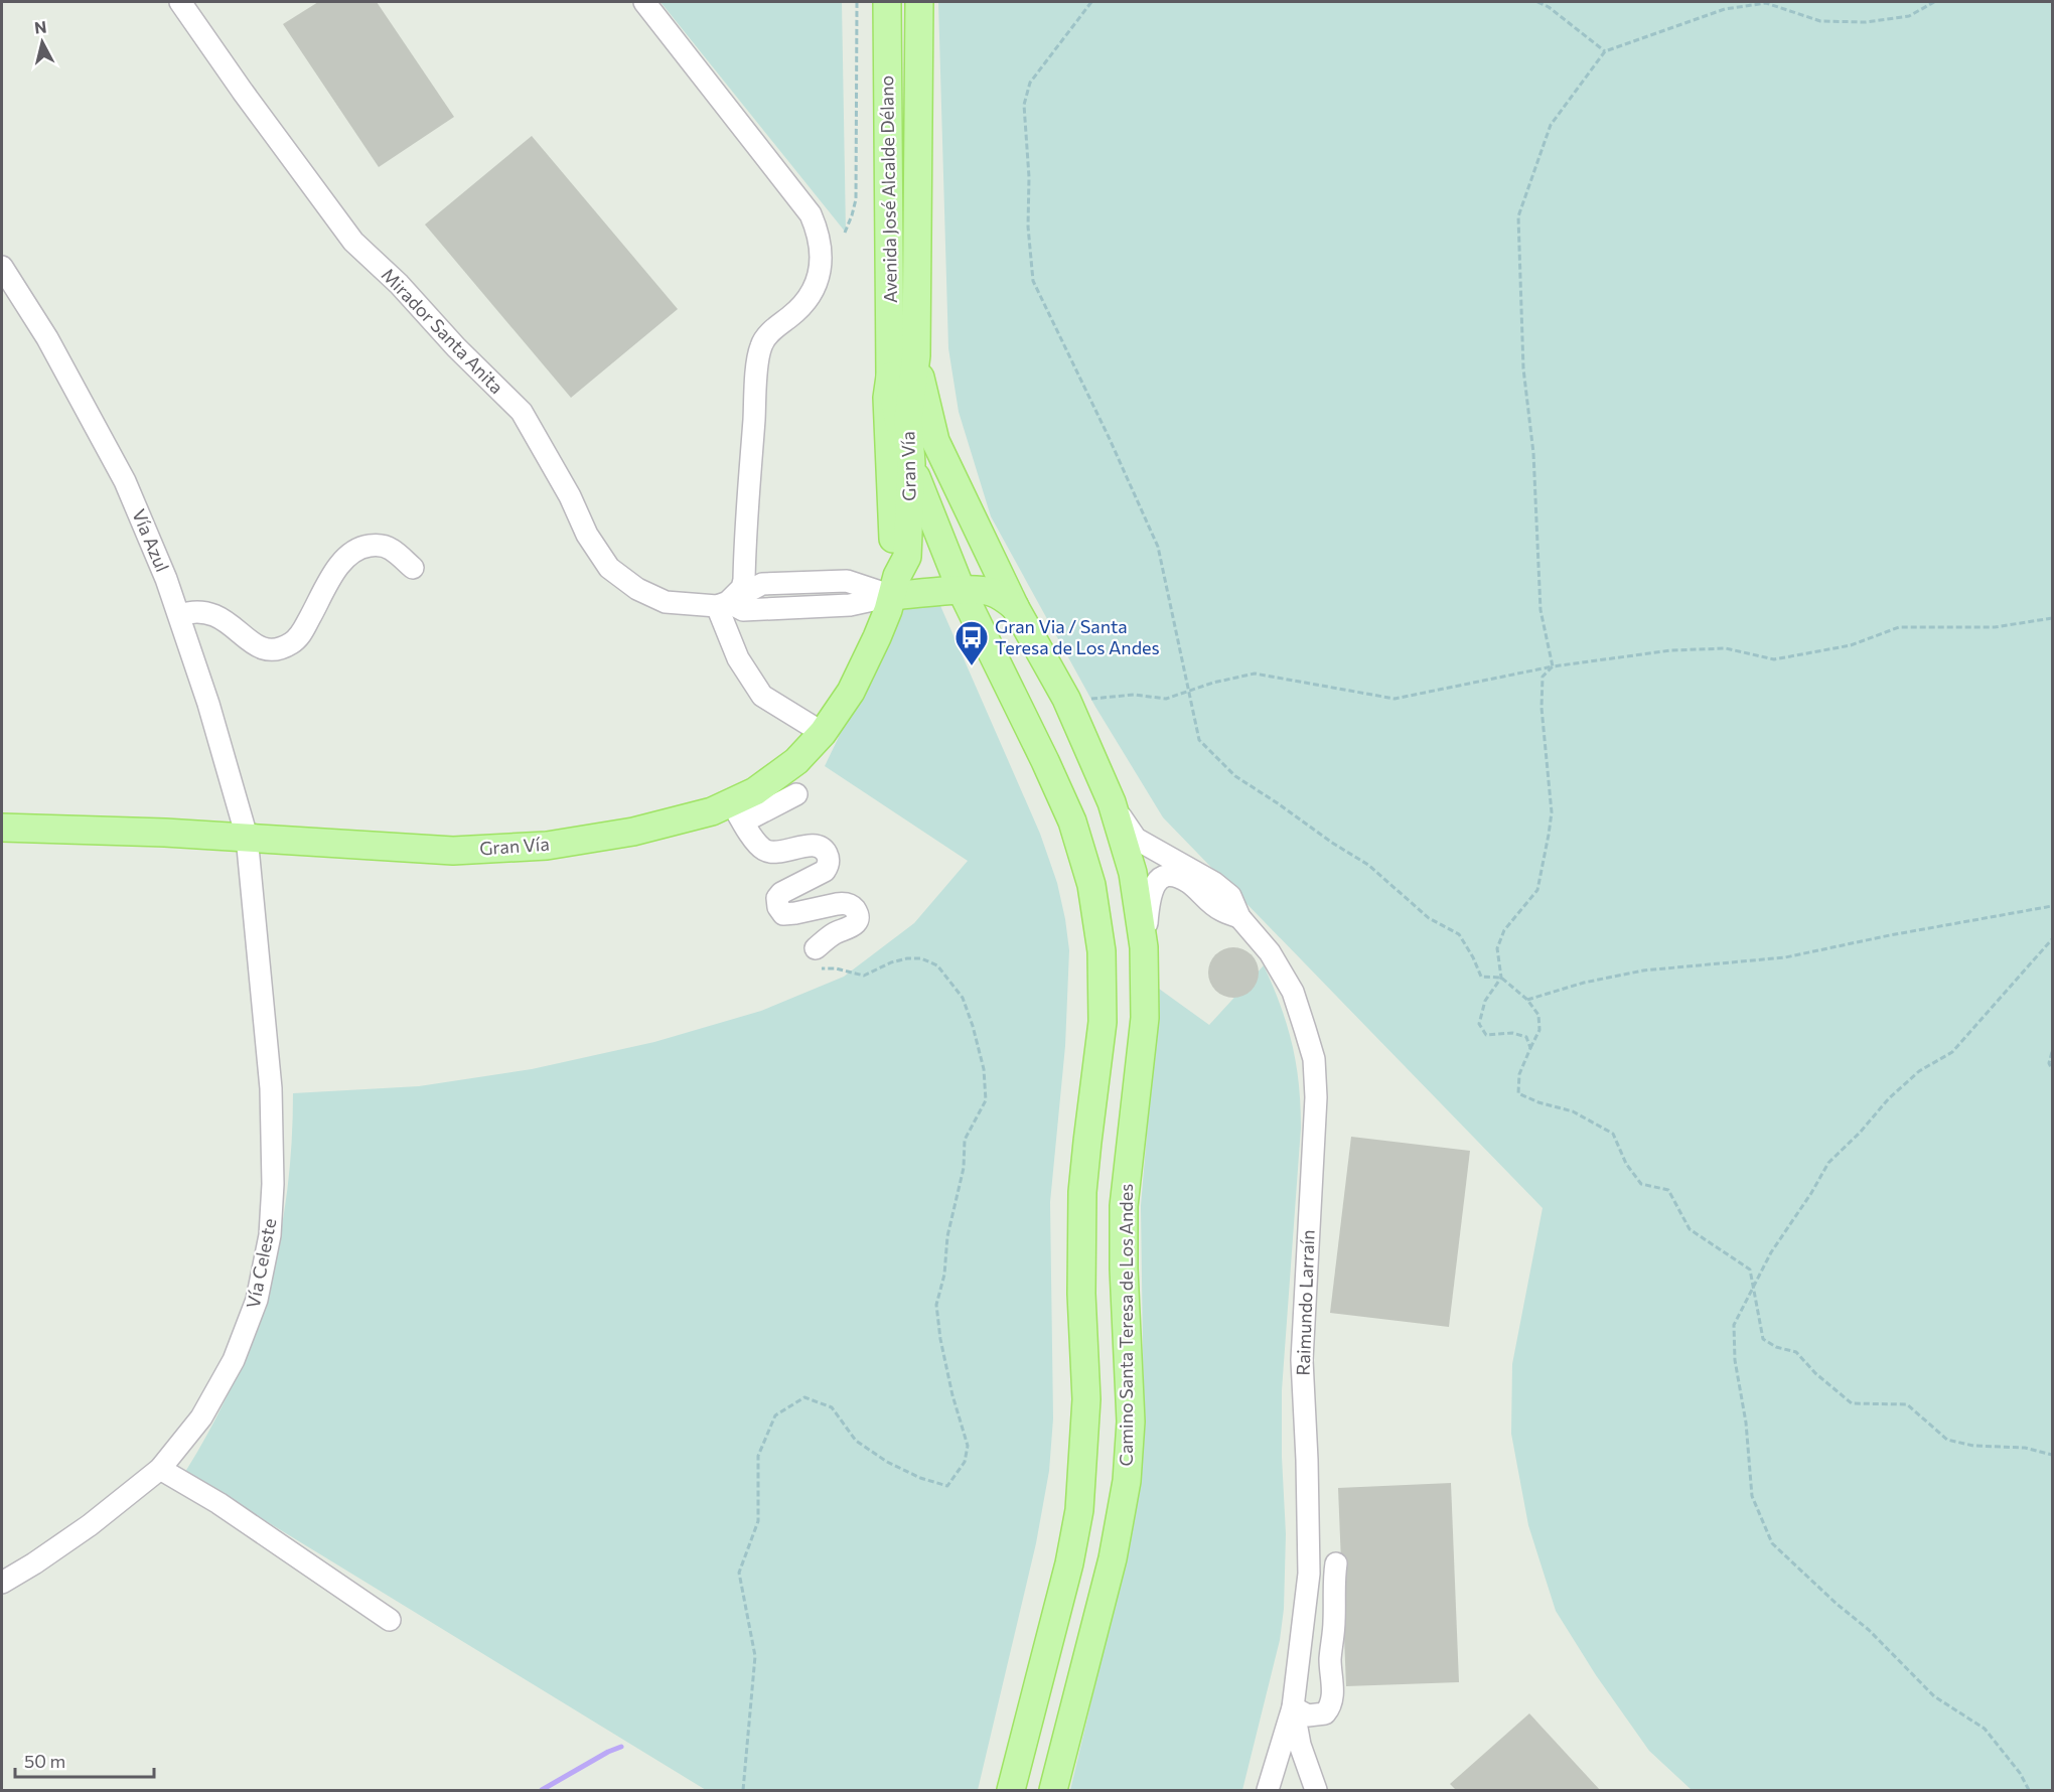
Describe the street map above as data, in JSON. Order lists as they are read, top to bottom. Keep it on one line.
{"streets":{"main road":["Avenida José Alcalde Délano","Gran Vía","Camino Santa Teresa de Los Andes"],"street":["Mirador Santa Anita","Vía Azul","Vía Celeste","Raimundo Larraín"]},"crossings":[["Avenida José Alcalde Délano","Gran Vía"],["Avenida José Alcalde Délano","Camino Santa Teresa de Los Andes"],["Mirador Santa Anita","Gran Vía"],["Gran Vía","Vía Azul"],["Gran Vía","Vía Celeste"],["Gran Vía","Camino Santa Teresa de Los Andes"],["Vía Azul","Vía Celeste"],["Raimundo Larraín","Camino Santa Teresa de Los Andes"]],"places":{"bus stop":["Gran Via / Santa Teresa de Los Andes"]},"scale_bar":"50 m","north":"top"}
